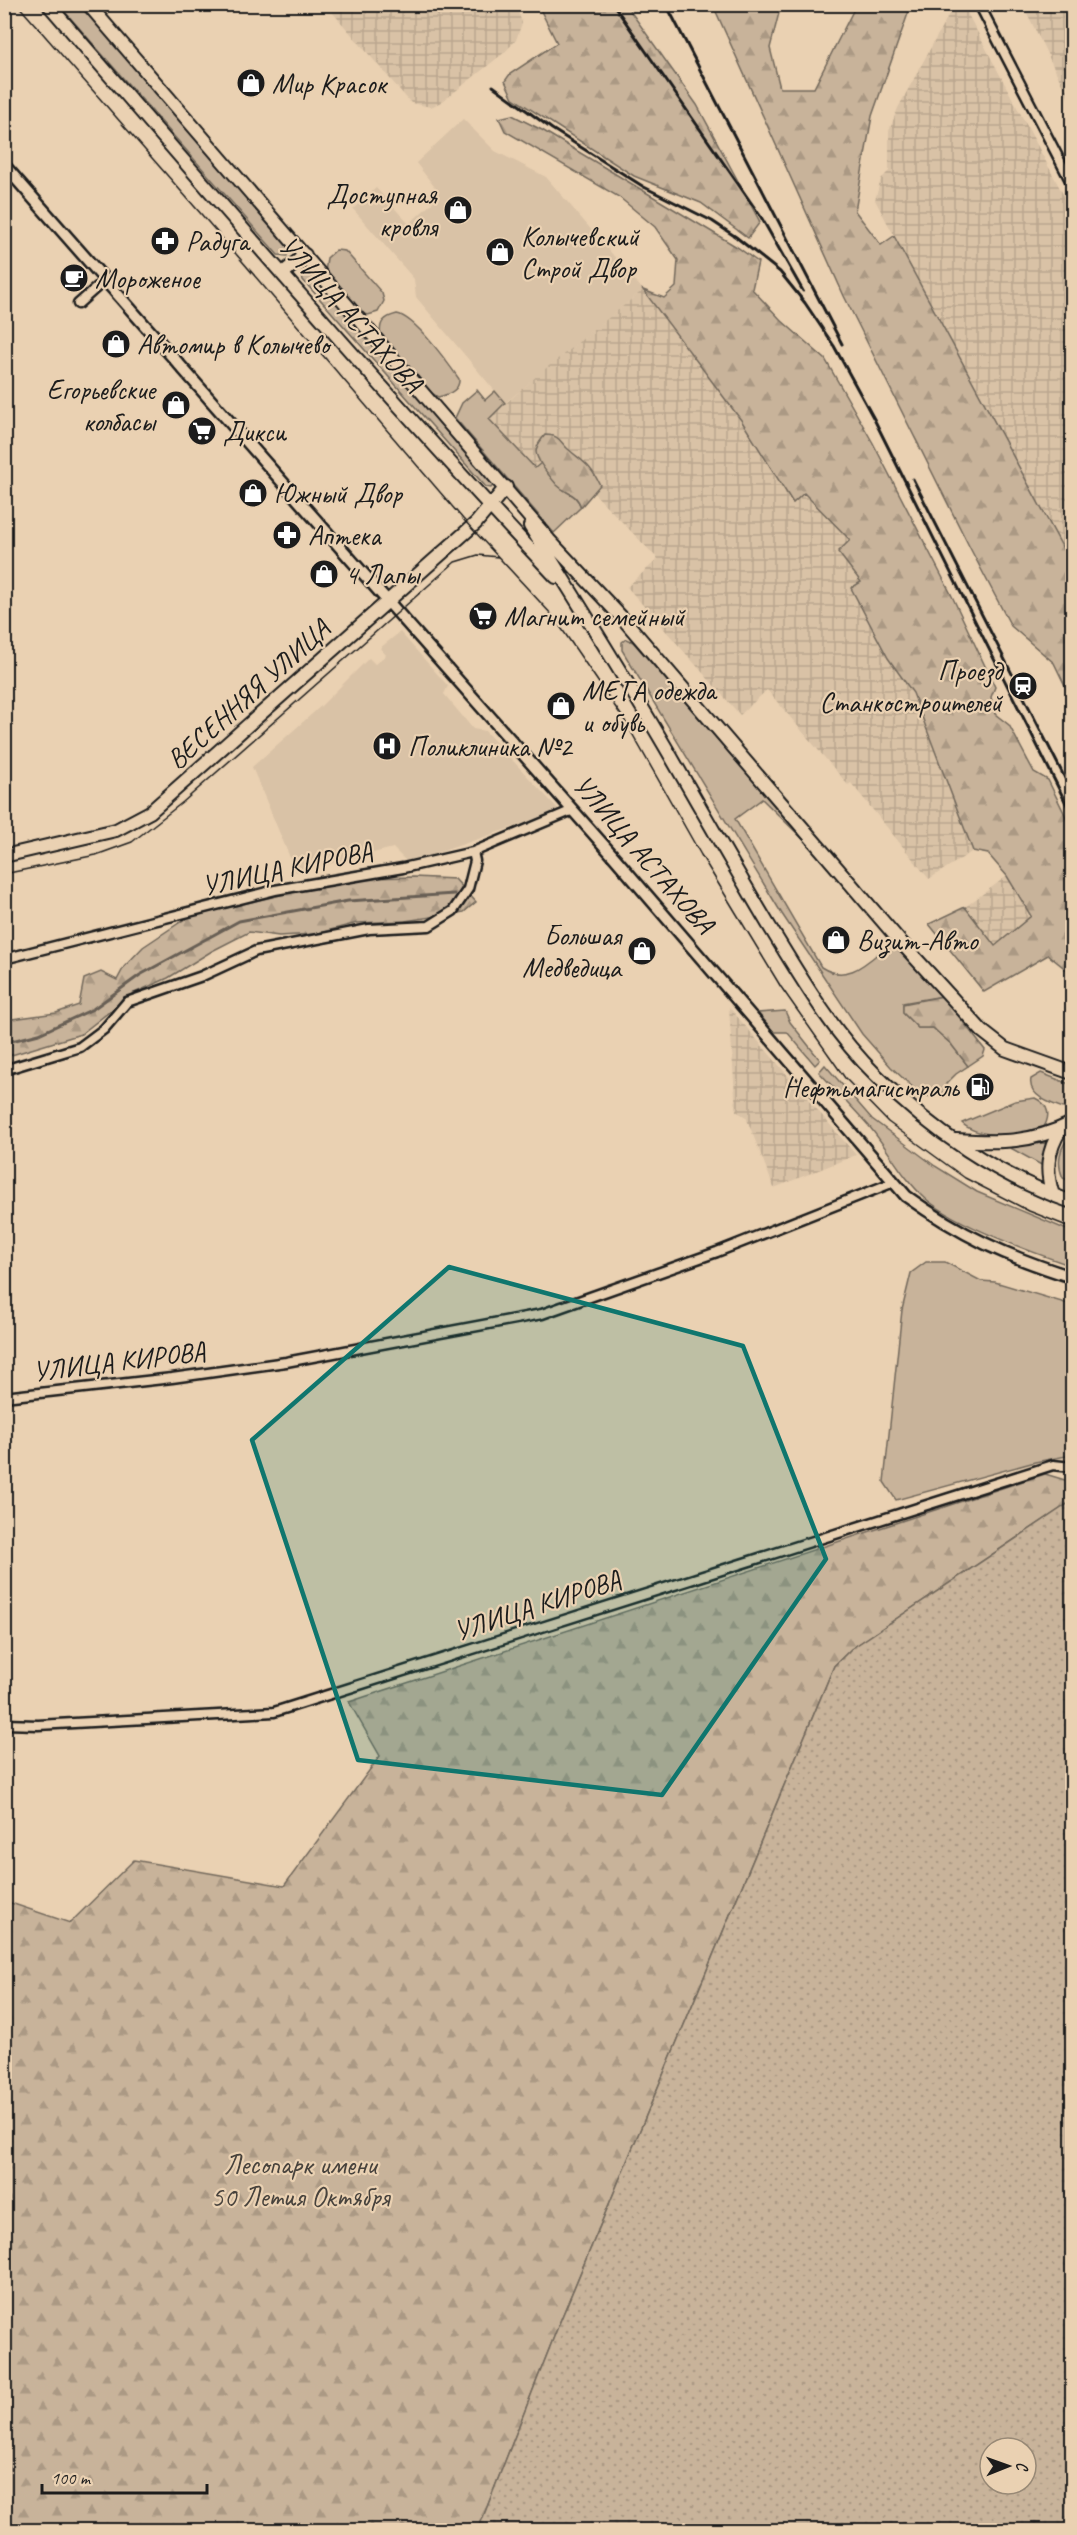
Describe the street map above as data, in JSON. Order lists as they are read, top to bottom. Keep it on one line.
{"streets":{"main road":["УЛИЦА АСТАХОВА","ВЕСЕННЯЯ УЛИЦА"],"street":["УЛИЦА КИРОВА"]},"crossings":[["УЛИЦА АСТАХОВА","ВЕСЕННЯЯ УЛИЦА"],["УЛИЦА АСТАХОВА","УЛИЦА КИРОВА"]],"parks":["Лесопарк имени 50 Летия Октября"],"places":{"shop":["Мир Красок","Доступная кровля","Колычевский Строй Двор","Автомир в Колычево","Егорьевские колбасы","Южный Двор","4 Лапы","МЕГА одежда и обувь","Визит-Авто","Большая Медведица"],"pharmacy":["Радуга","Аптека"],"cafe":["Мороженое"],"supermarket":["Дикси","Магнит семейный"],"station":["Проезд Станкостроителей"],"hospital":["Поликлиника №2"],"fuel station":["Нефтьмагистраль"]},"scale_bar":"100 m","north":"right"}
